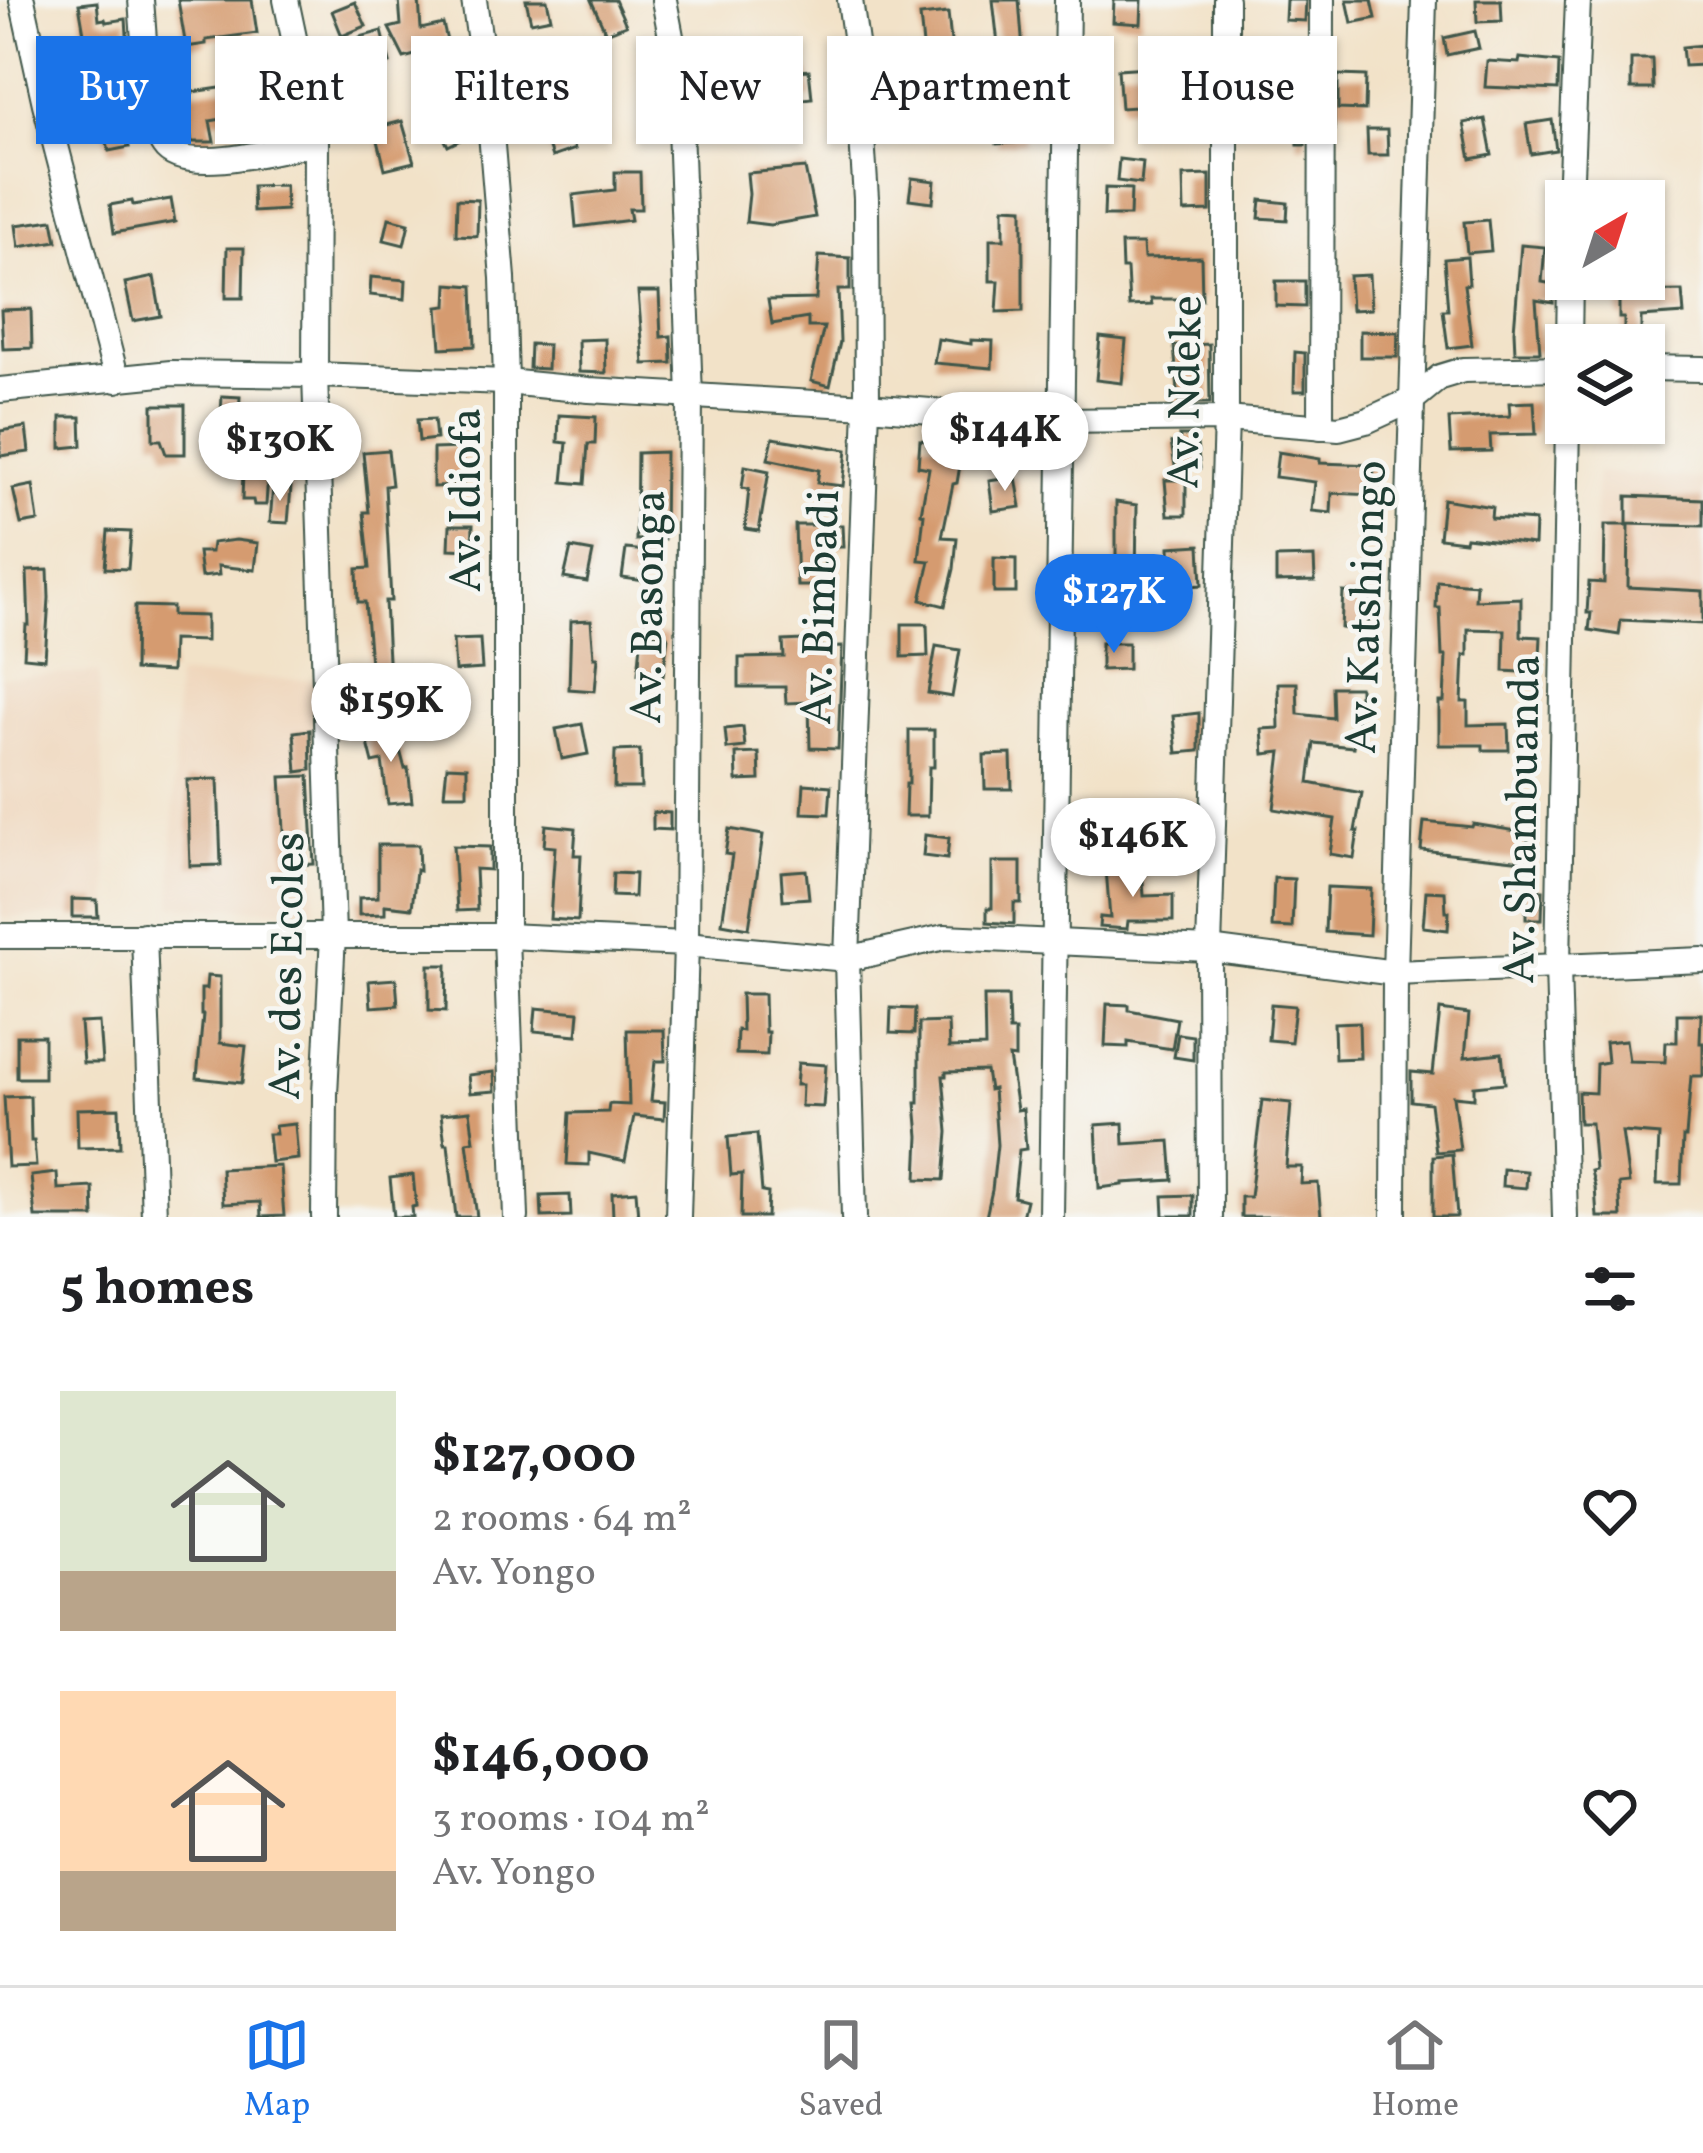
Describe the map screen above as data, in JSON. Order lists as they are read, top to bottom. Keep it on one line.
{"streets":{"street":["Av. Ndeke","Av. Idiofa","Av. Basonga","Av. Bimbadi","Av. Katshiongo","Av. Shambuanda","Av. des Ecoles"]},"north":"top right","page":{"chip":["Buy","Rent","Filters","New","Apartment","House"],"price":["$144K","$130K","$127K","$159K","$146K"],"heading":"5 homes","list":[{"name":"$127,000","note":"2 rooms · 64 m² · Av. Yongo"},{"name":"$146,000","note":"3 rooms · 104 m² · Av. Yongo"}],"tabs":["Map","Saved","Home"]}}
